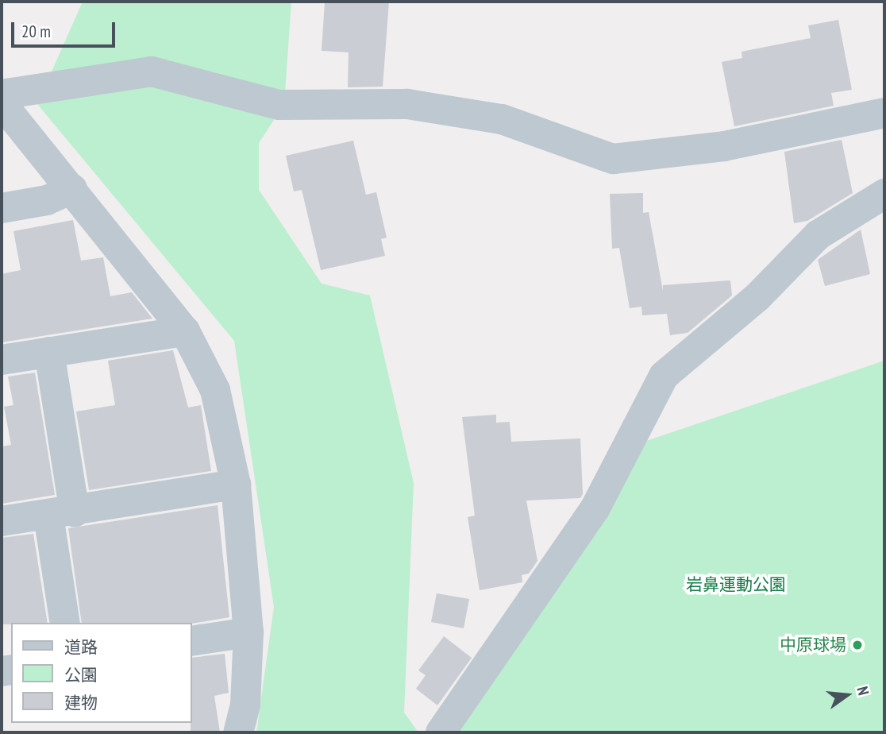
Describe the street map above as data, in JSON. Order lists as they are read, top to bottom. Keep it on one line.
{"parks":["岩鼻運動公園"],"places":["中原球場"],"legend":["道路","公園","建物"],"scale_bar":"20 m","north":"right"}
